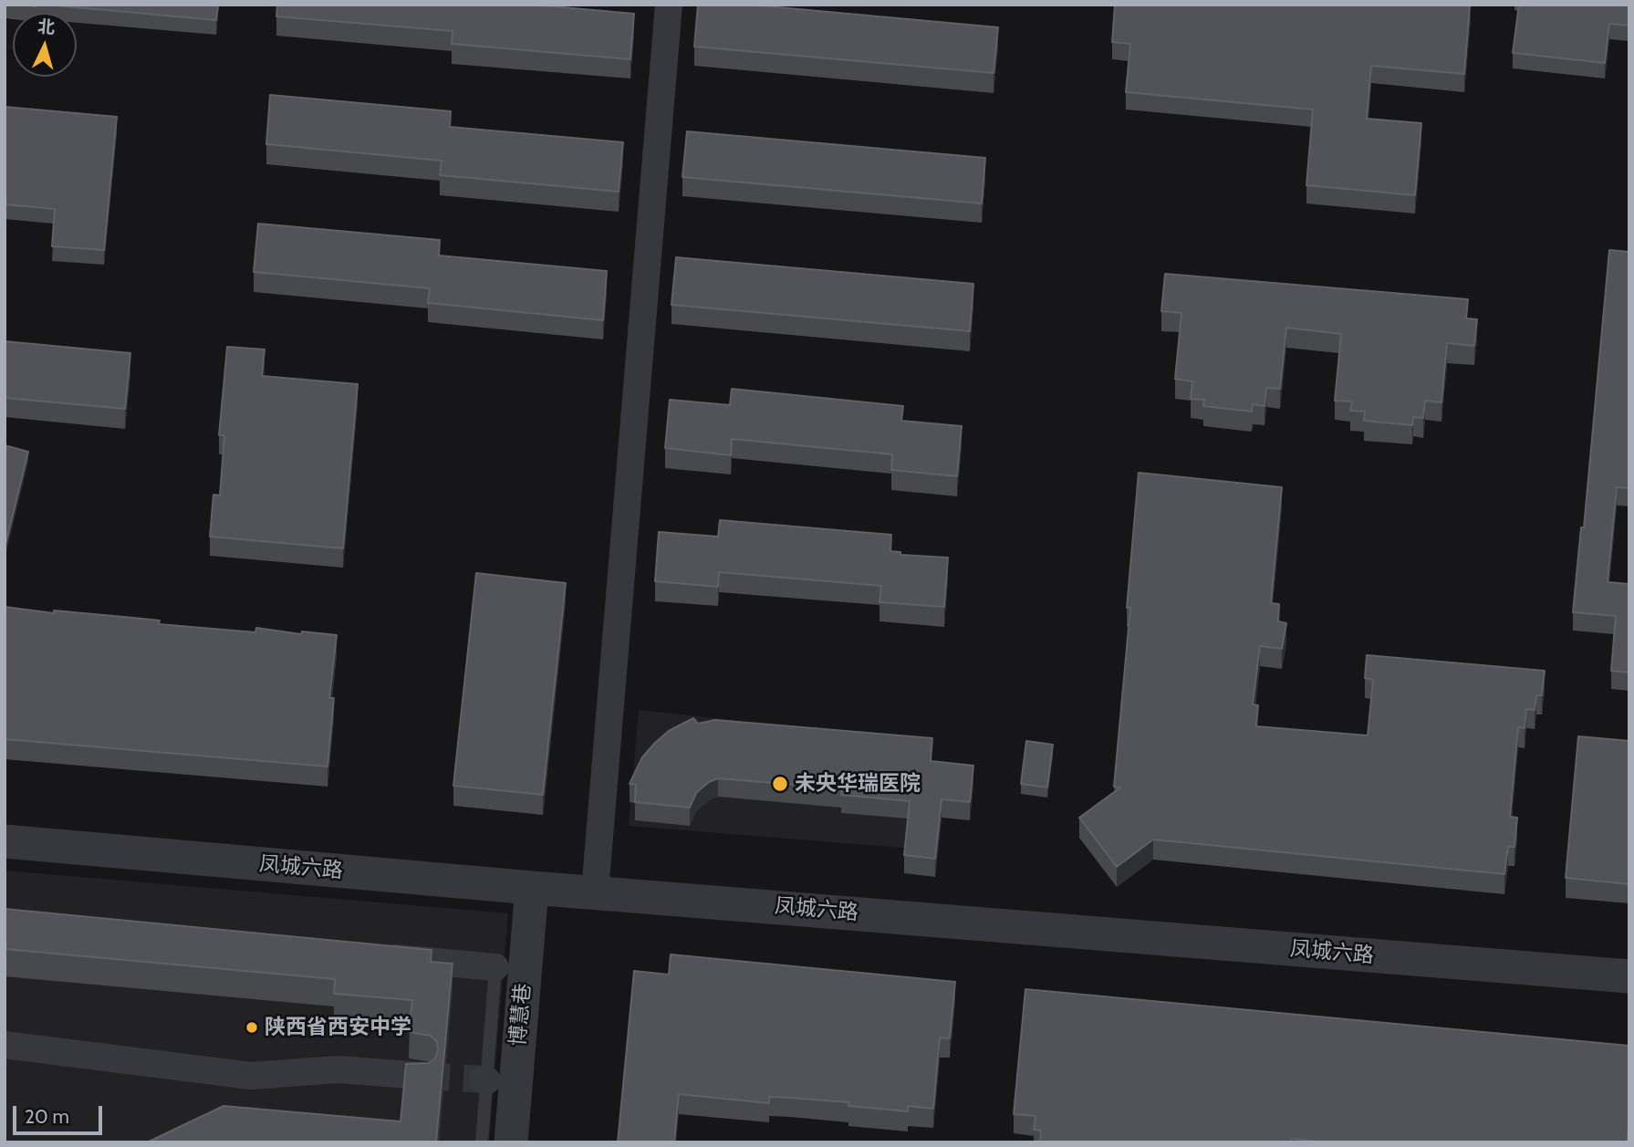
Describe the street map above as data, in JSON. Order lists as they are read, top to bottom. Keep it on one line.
{"streets":{"street":["凤城六路","博慧巷"]},"crossings":[["凤城六路","博慧巷"]],"places":["未央华瑞医院","陕西省西安中学"],"scale_bar":"20 m","north":"top"}
